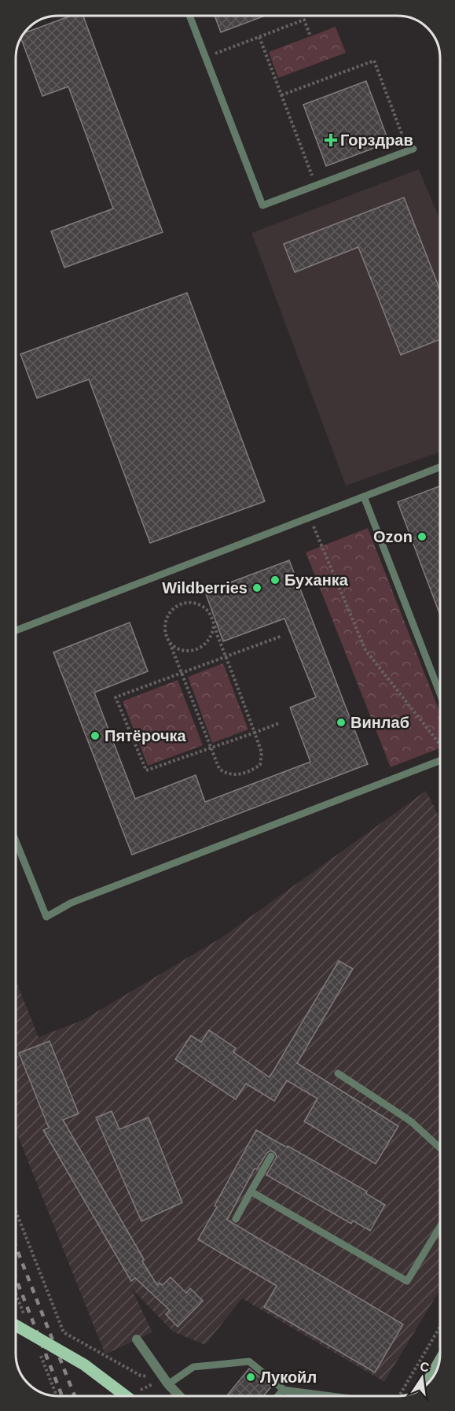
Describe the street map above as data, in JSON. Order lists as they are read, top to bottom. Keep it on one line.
{"places":{"health":["Горздрав"],"other":["Ozon","Буханка","Wildberries","Винлаб","Пятёрочка","Лукойл"]},"north":"top"}
